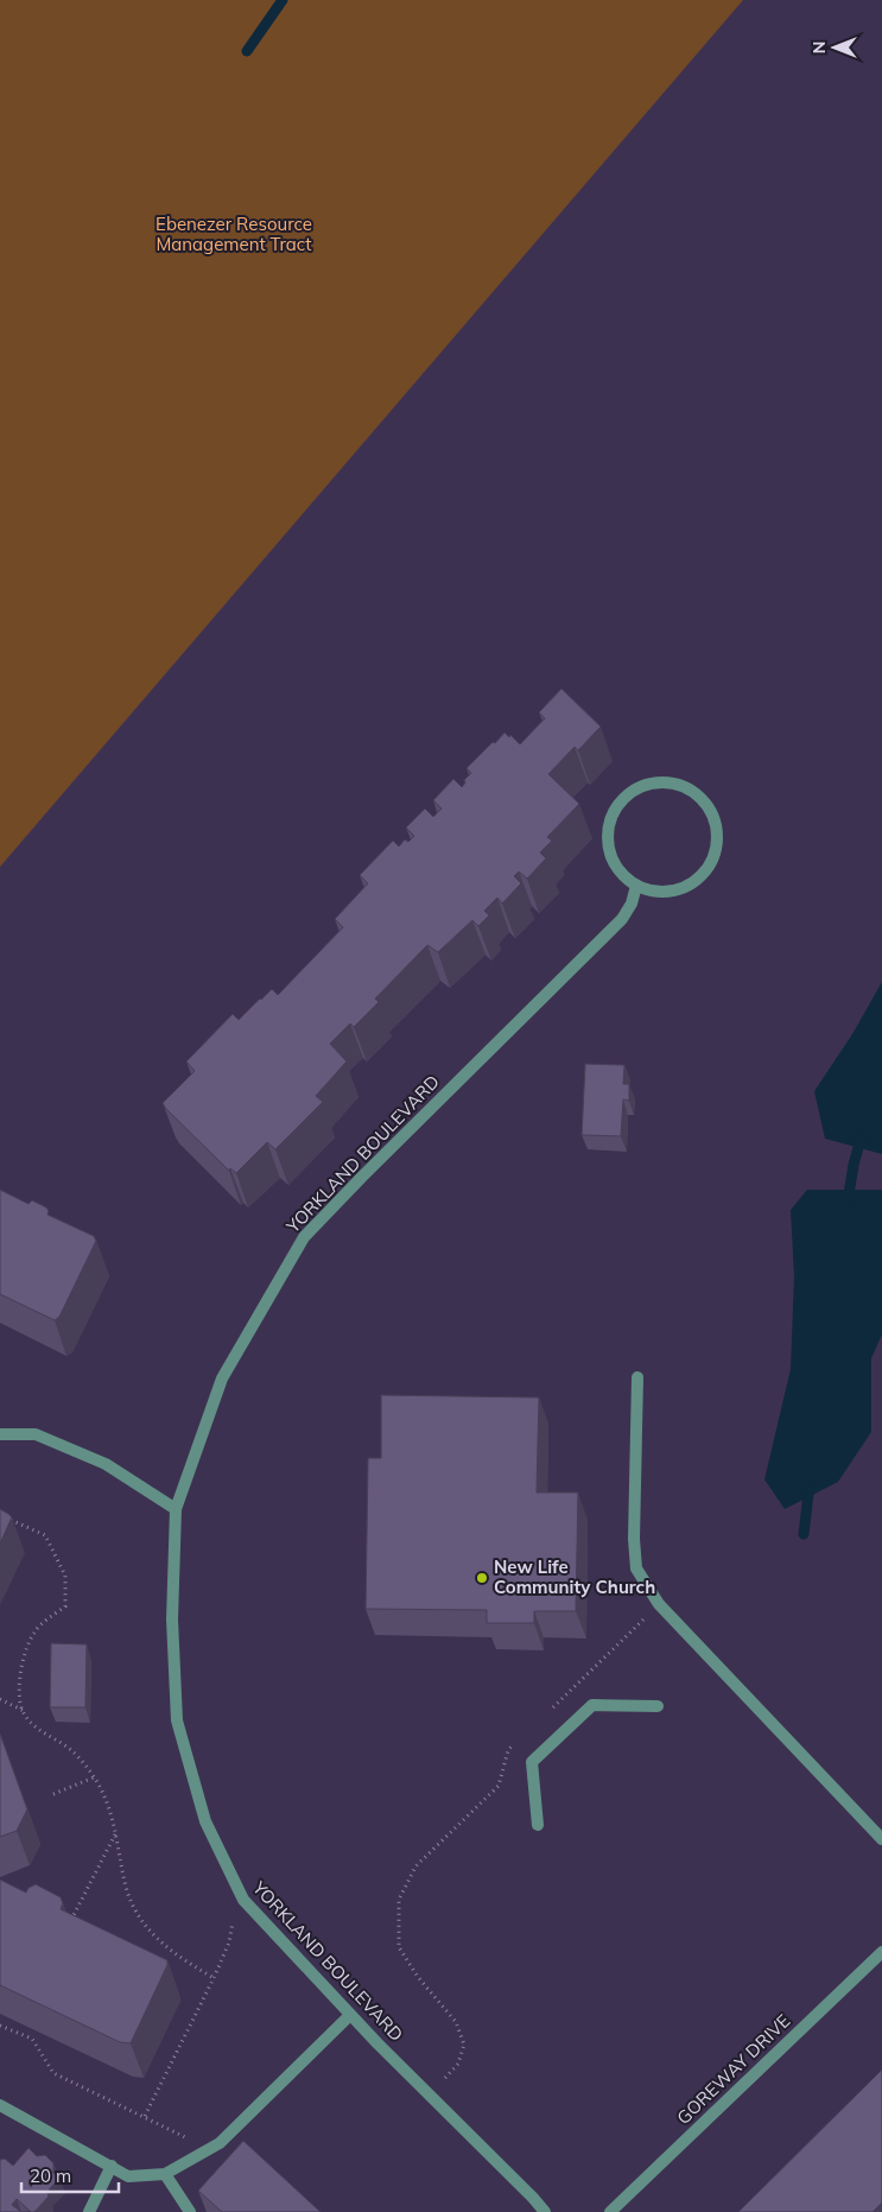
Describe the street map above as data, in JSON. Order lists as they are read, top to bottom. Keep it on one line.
{"streets":{"street":["YORKLAND BOULEVARD","GOREWAY DRIVE"]},"parks":["Ebenezer Resource Management Tract"],"places":["New Life Community Church"],"scale_bar":"20 m","north":"left"}
